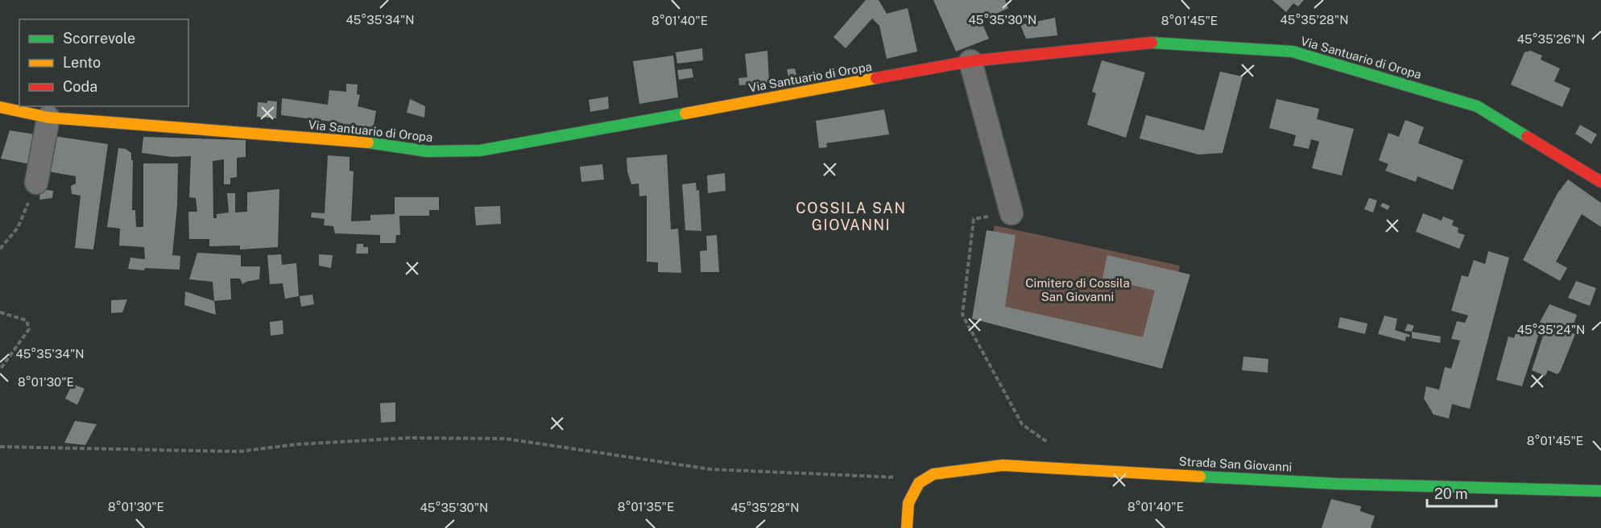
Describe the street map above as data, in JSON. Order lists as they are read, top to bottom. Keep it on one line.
{"streets":{"main road":["Via Santuario di Oropa","Strada San Giovanni"]},"districts":["COSSILA SAN GIOVANNI"],"parks":["Cimitero di Cossila San Giovanni"],"legend":["Scorrevole","Lento","Coda"],"scale_bar":"20 m","coordinates":["45°35'34\"N","45°35'30\"N","45°35'28\"N","8°01'40\"E","8°01'45\"E","45°35'26\"N","45°35'24\"N","8°01'30\"E","8°01'35\"E"]}
